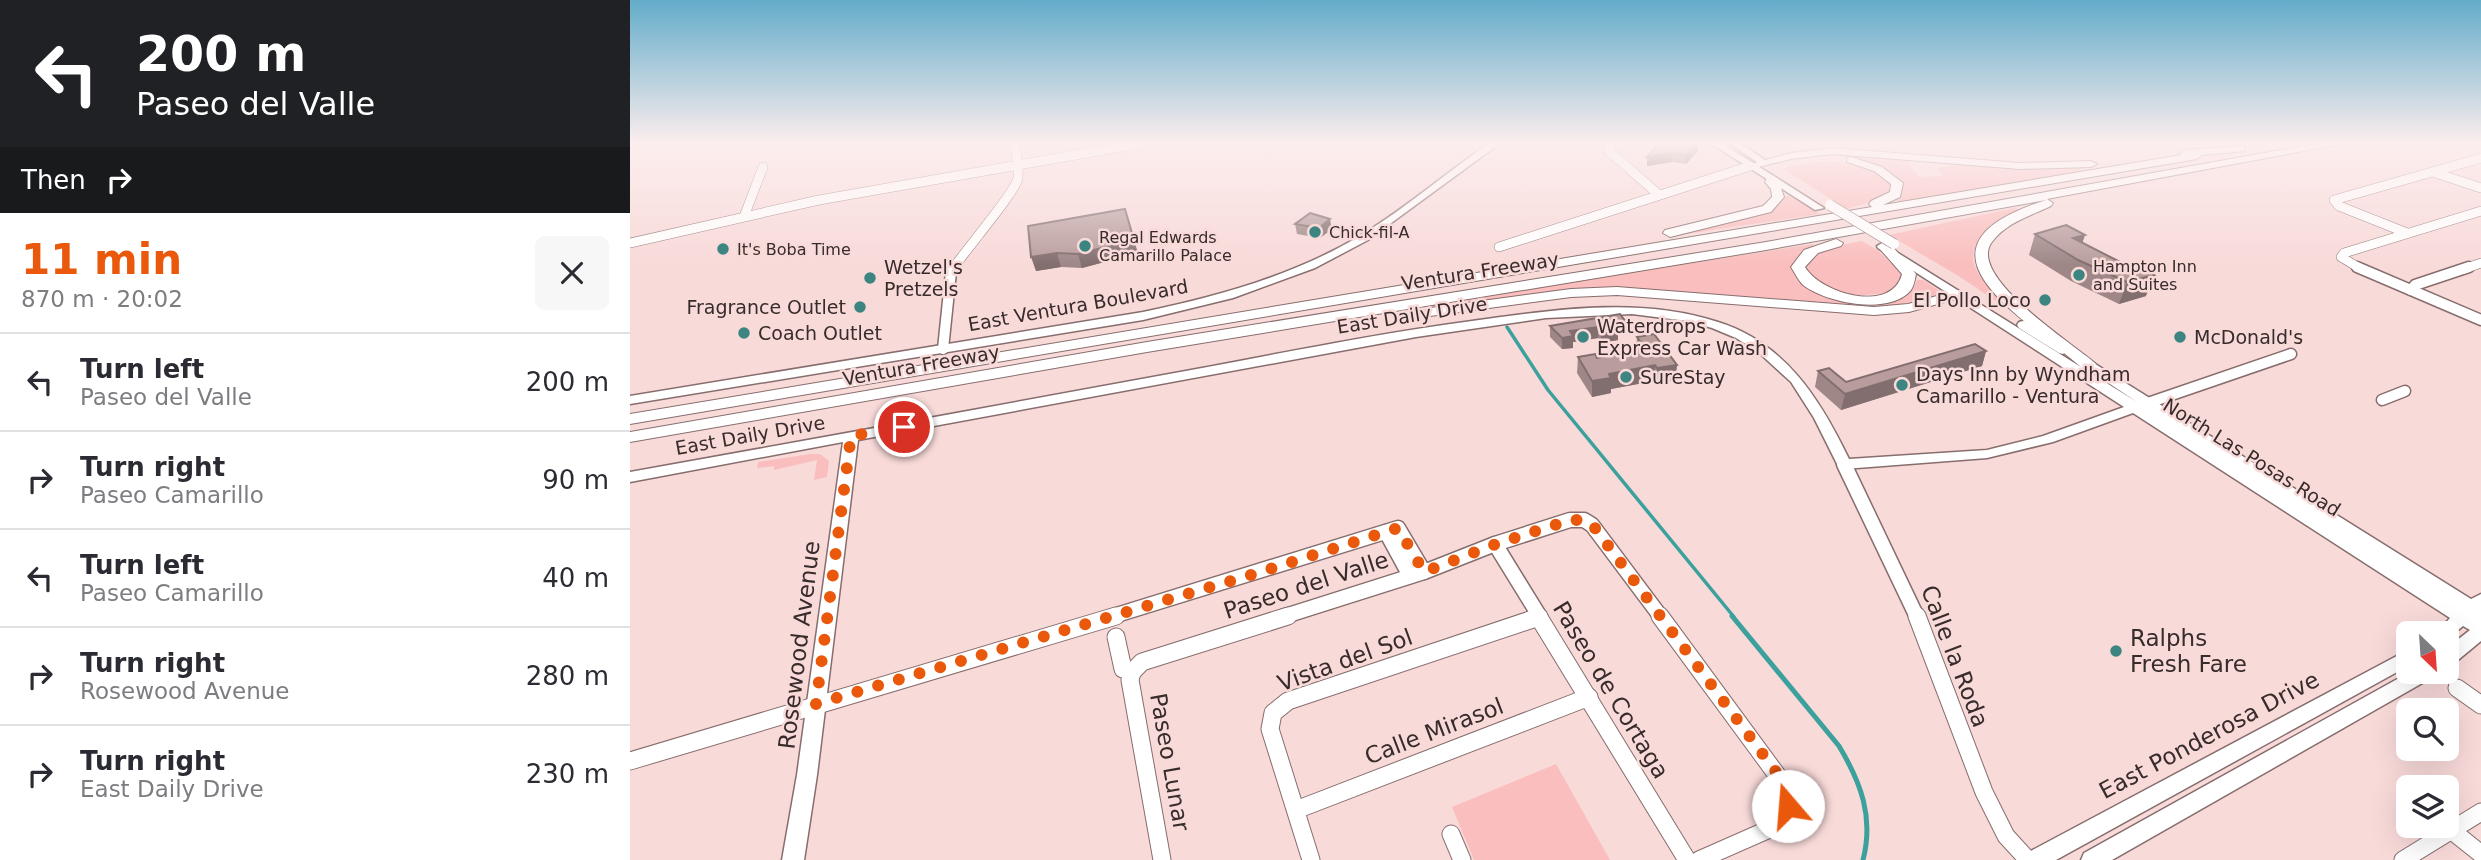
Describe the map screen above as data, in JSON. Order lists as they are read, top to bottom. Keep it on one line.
{"streets":{"highway":["Ventura Freeway"],"main road":["East Ventura Boulevard","East Daily Drive","North Las Posas Road","Rosewood Avenue","East Ponderosa Drive"],"street":["Paseo del Valle","Calle la Roda","Vista del Sol","Paseo de Cortaga","Calle Mirasol","Paseo Lunar"]},"crossings":[["East Daily Drive","Rosewood Avenue"],["East Daily Drive","Calle la Roda"],["Paseo del Valle","Paseo de Cortaga"],["Paseo del Valle","Paseo Lunar"],["Vista del Sol","Paseo de Cortaga"],["Vista del Sol","Calle Mirasol"],["Paseo de Cortaga","Calle Mirasol"]],"places":["Chick-fil-A","Regal Edwards Camarillo Palace","It's Boba Time","Hampton Inn and Suites","Wetzel's Pretzels","El Pollo Loco","Fragrance Outlet","Coach Outlet","Waterdrops Express Car Wash","McDonald's","SureStay","Days Inn by Wyndham Camarillo - Ventura","Ralphs Fresh Fare"],"north":"bottom right","page":{"turn":["200 m","Paseo del Valle"],"then":"Then","heading":["11 min","870 m · 20:02"],"list":[{"name":"Turn left","note":"Paseo del Valle","value":"200 m"},{"name":"Turn right","note":"Paseo Camarillo","value":"90 m"},{"name":"Turn left","note":"Paseo Camarillo","value":"40 m"},{"name":"Turn right","note":"Rosewood Avenue","value":"280 m"},{"name":"Turn right","note":"East Daily Drive","value":"230 m"}]}}
